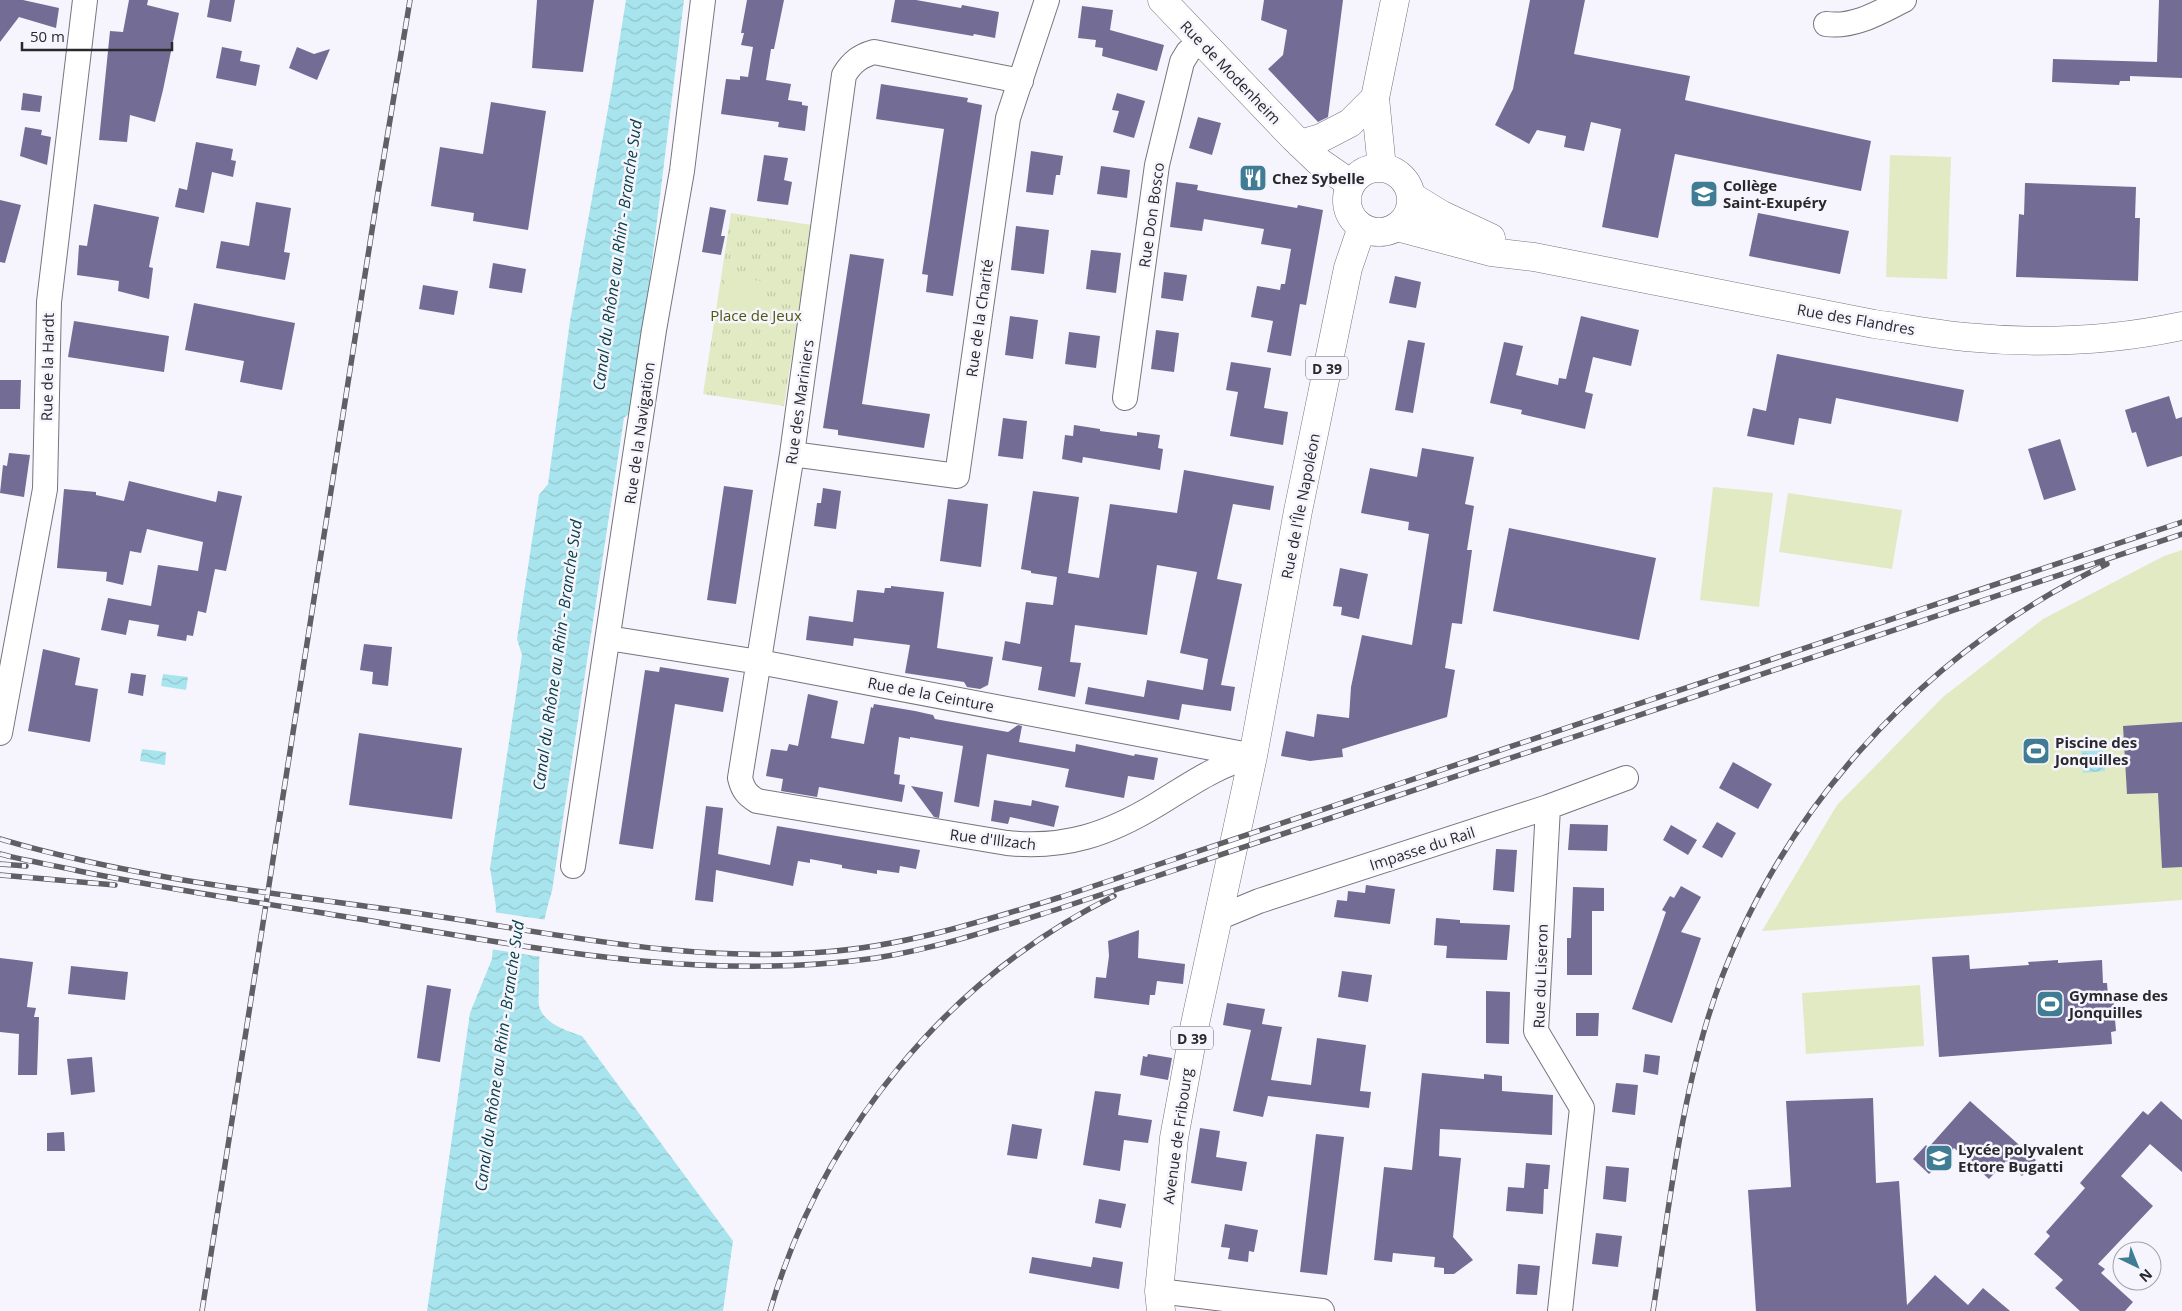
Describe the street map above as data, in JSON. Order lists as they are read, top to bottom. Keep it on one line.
{"streets":{"main road":["Rue de Modenheim","Rue des Flandres","D 39","Rue de l'Île Napoléon","Avenue de Fribourg"],"street":["Rue Don Bosco","Rue de la Charité","Rue de la Hardt","Rue des Mariniers","Rue de la Navigation","Rue de la Ceinture","Rue d'Illzach","Impasse du Rail","Rue du Liseron"]},"crossings":[["Rue de Modenheim","Rue Don Bosco"],["Rue de Modenheim","Rue des Flandres"],["Rue de Modenheim","Rue de l'Île Napoléon"],["Rue de la Charité","Rue des Mariniers"],["Rue des Flandres","Rue de l'Île Napoléon"],["Rue des Mariniers","Rue de la Ceinture"],["Rue des Mariniers","Rue d'Illzach"],["Rue de la Navigation","Rue de la Ceinture"],["Rue de l'Île Napoléon","Rue de la Ceinture"],["Rue de l'Île Napoléon","Rue d'Illzach"],["Rue de l'Île Napoléon","Avenue de Fribourg"],["Rue de la Ceinture","Rue d'Illzach"],["Impasse du Rail","Rue du Liseron"],["Impasse du Rail","Avenue de Fribourg"]],"water":["Canal du Rhône au Rhin - Branche Sud"],"parks":["Place de Jeux"],"places":{"restaurant":["Chez Sybelle"],"school or university":["Collège Saint-Exupéry","Lycée polyvalent Ettore Bugatti"],"sports":["Piscine des Jonquilles","Gymnase des Jonquilles"]},"scale_bar":"50 m","north":"bottom right"}
